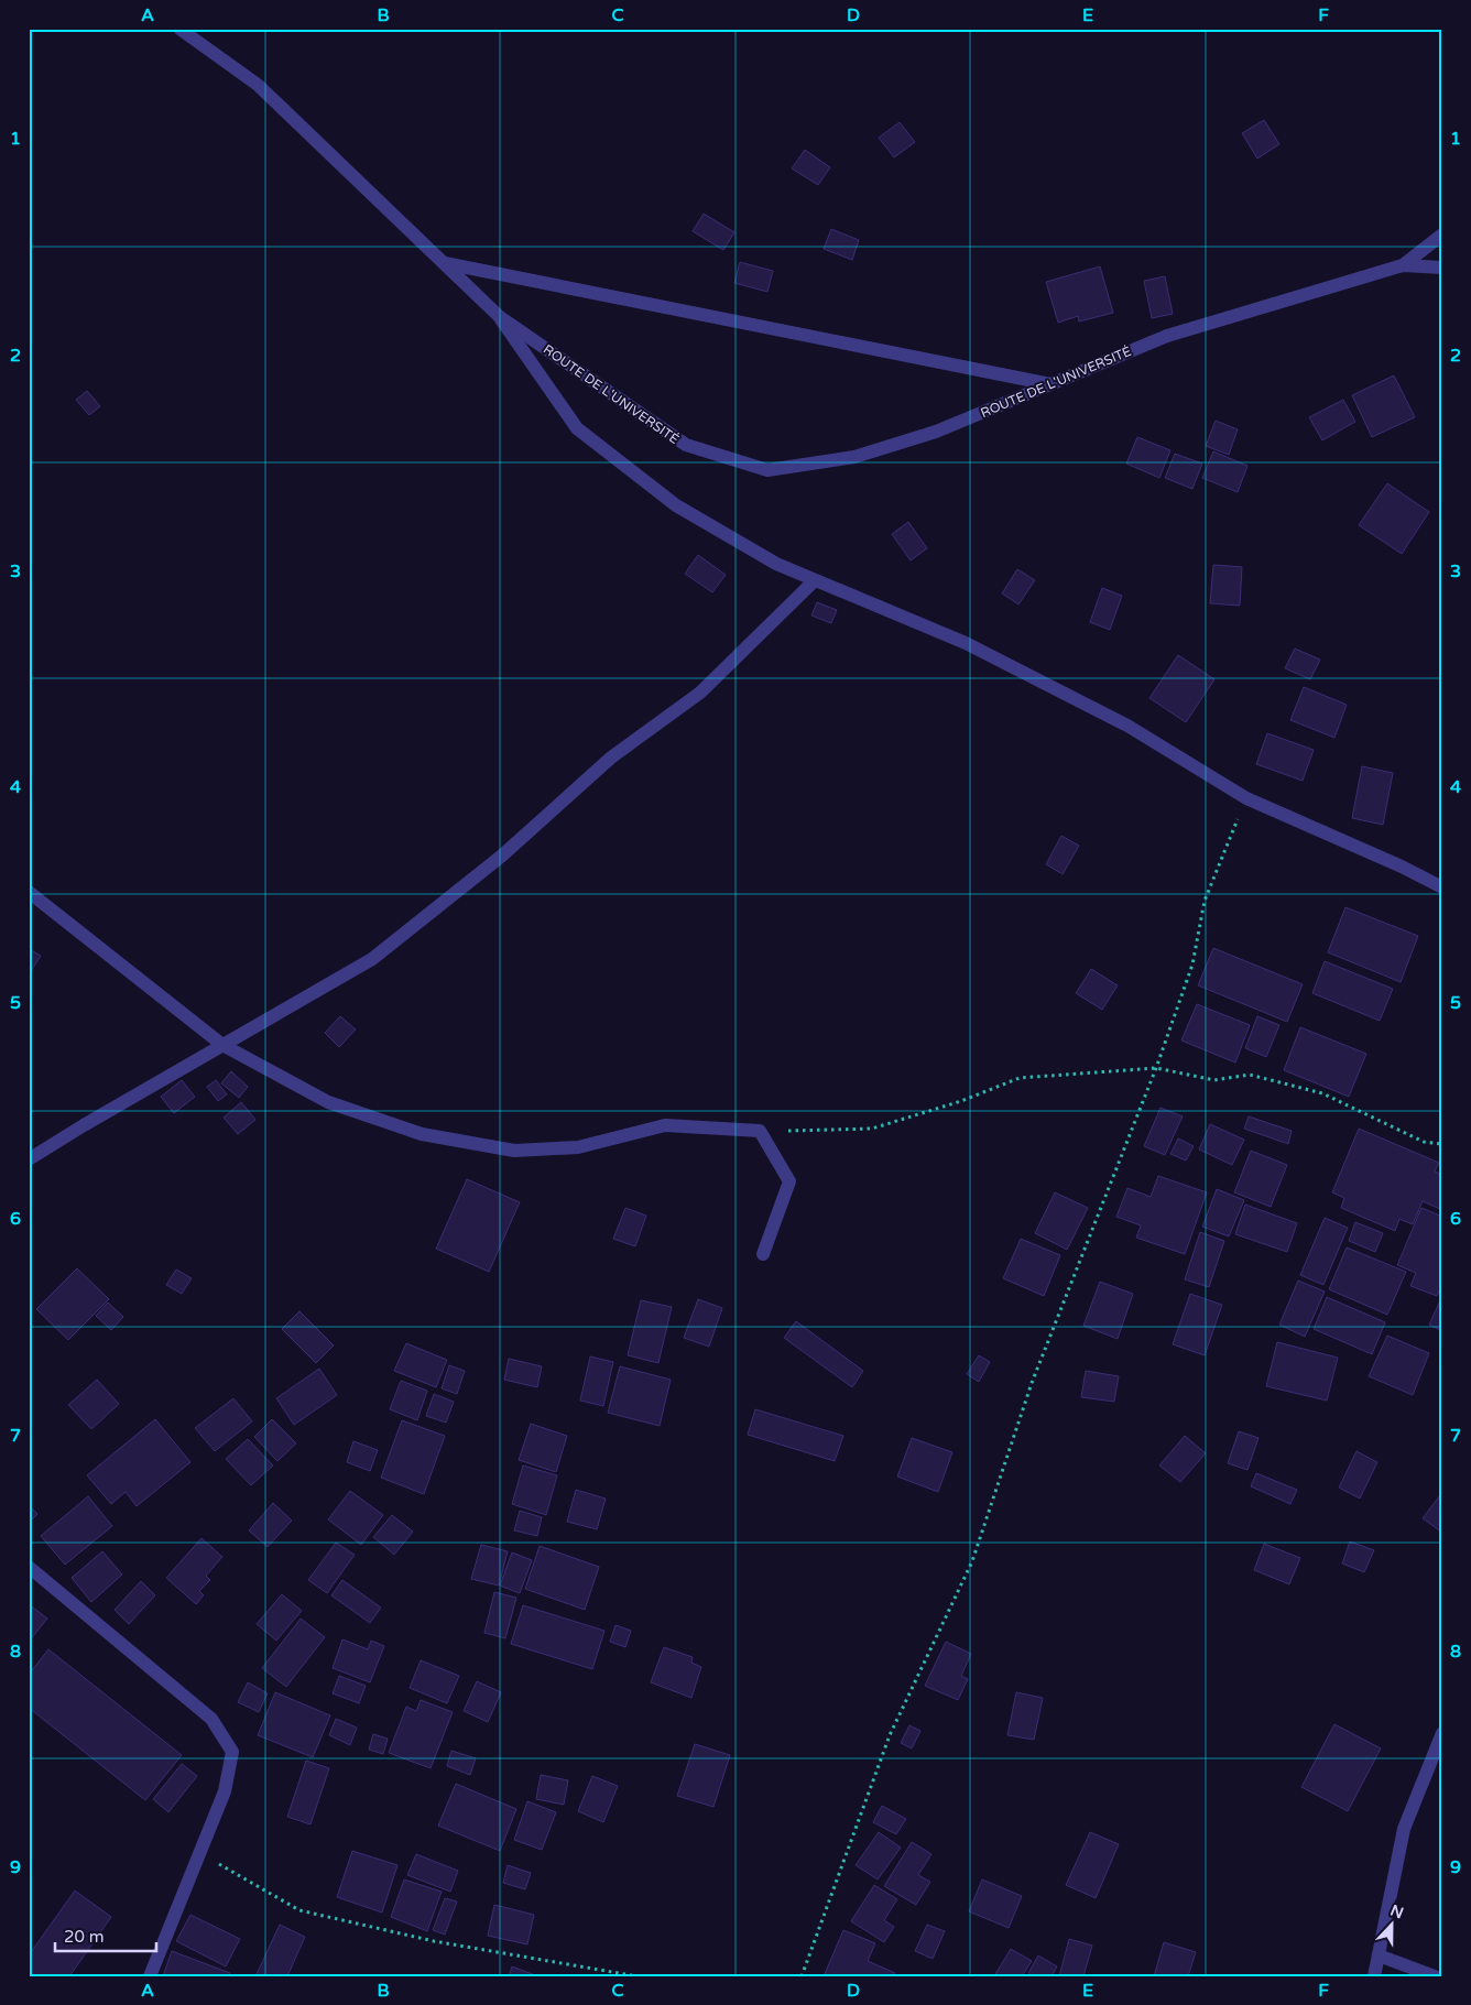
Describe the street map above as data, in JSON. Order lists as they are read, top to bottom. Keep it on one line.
{"streets":{"street":["ROUTE DE L'UNIVERSITÉ"]},"scale_bar":"20 m","north":"top","grid":{"columns":["A","B","C","D","E","F"],"rows":["1","2","3","4","5","6","7","8","9"]}}
